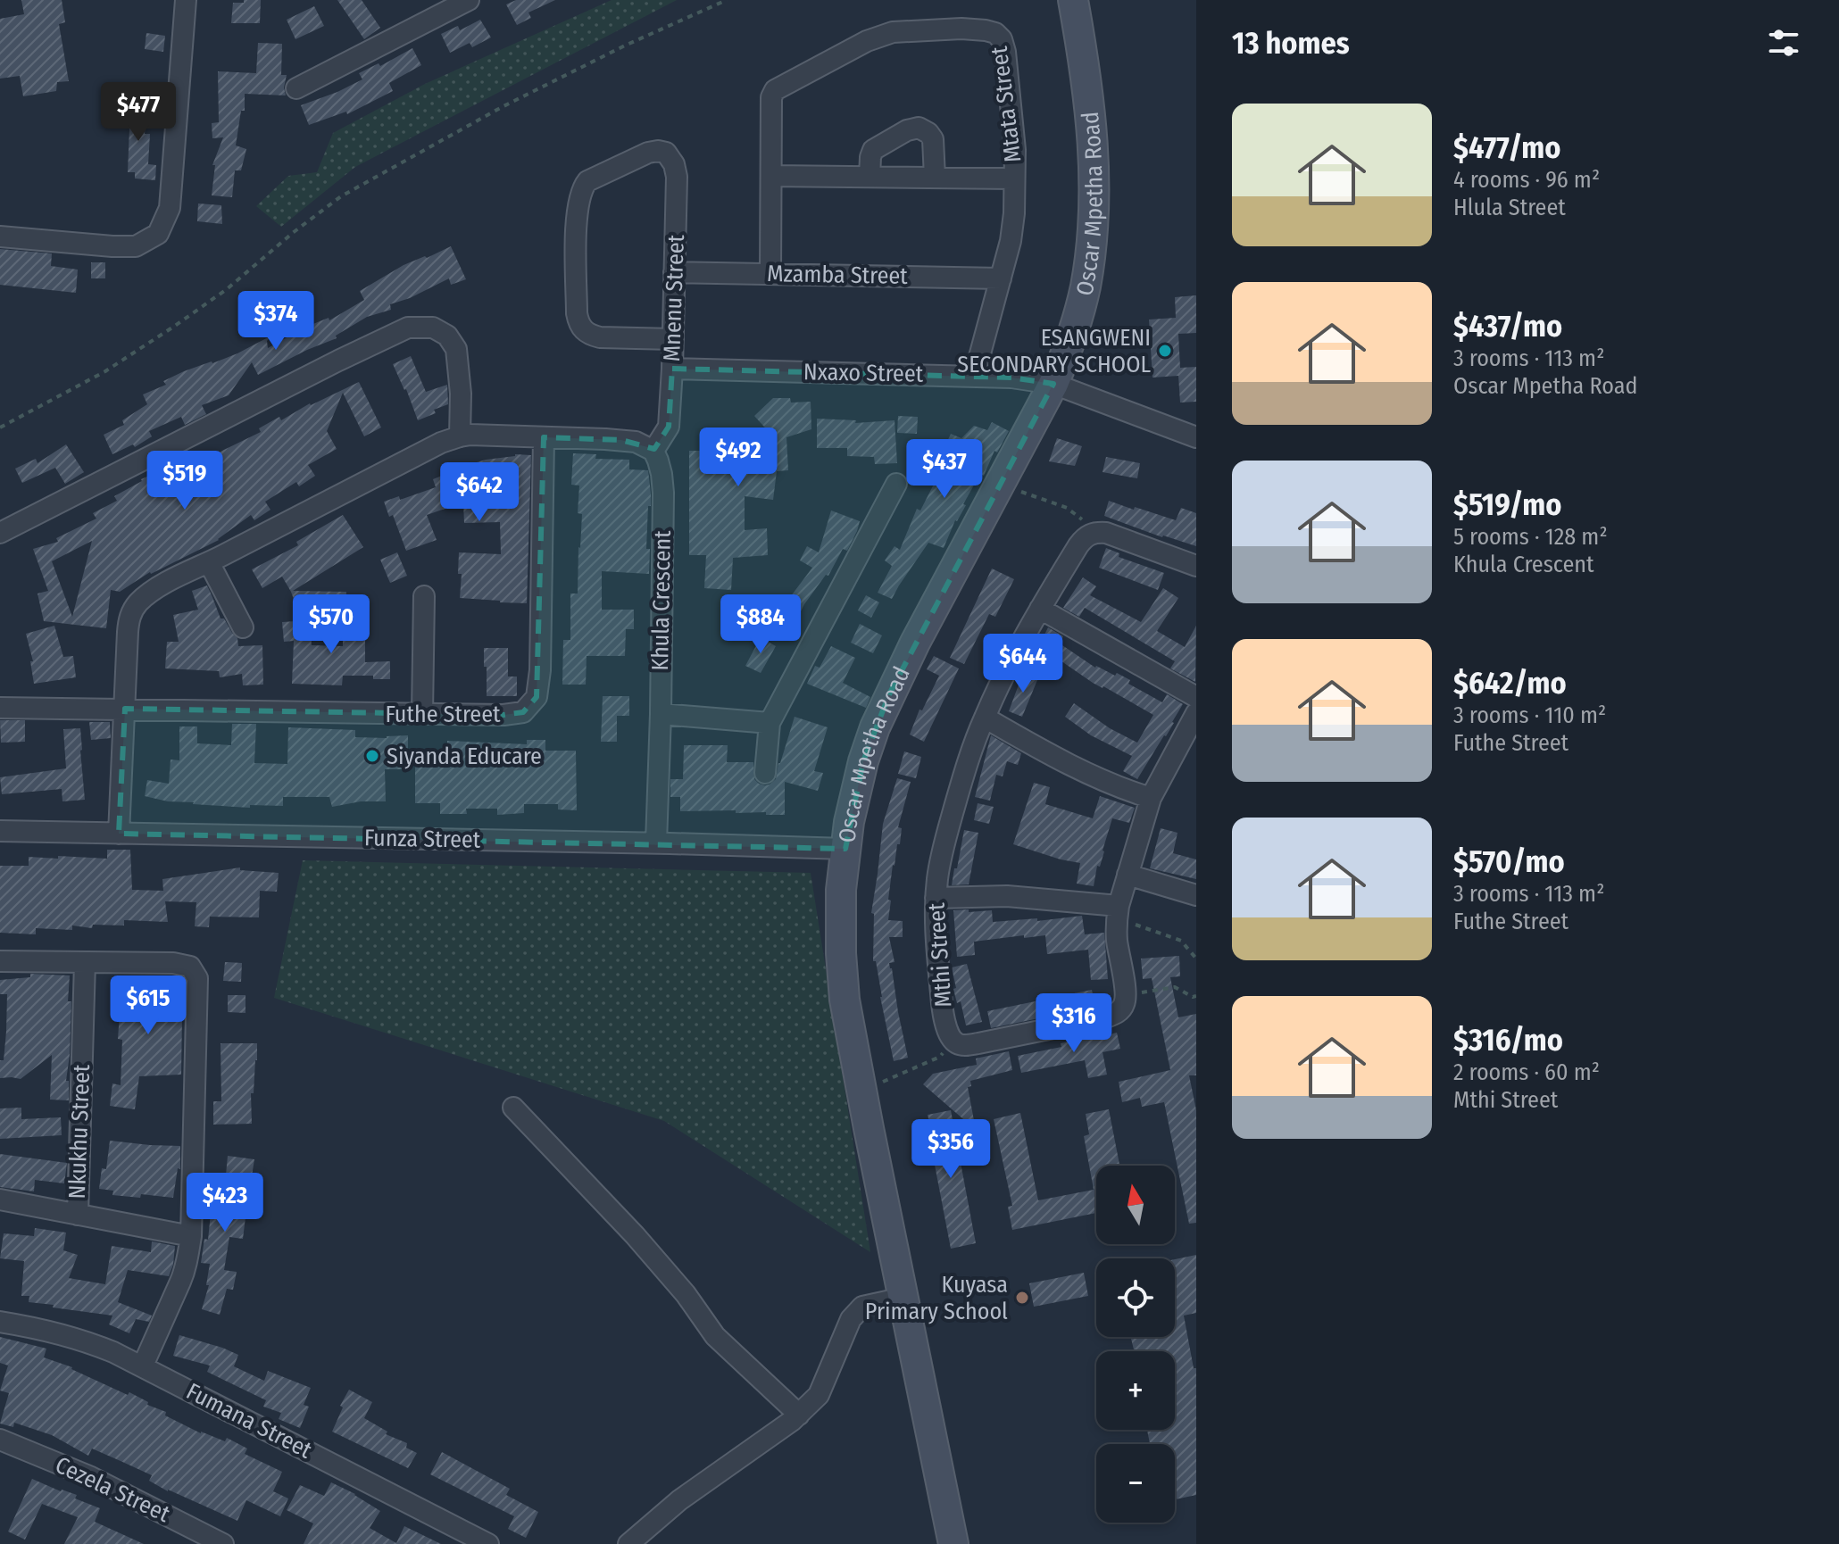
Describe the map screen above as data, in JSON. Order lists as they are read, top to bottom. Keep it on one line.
{"streets":{"street":["Mtata Street","Oscar Mpetha Road","Mzamba Street","Mnenu Street","Nxaxo Street","Khula Crescent","Futhe Street","Funza Street","Mthi Street","Nkukhu Street","Fumana Street","Cezela Street"]},"crossings":[["Mtata Street","Mzamba Street"],["Mtata Street","Nxaxo Street"],["Oscar Mpetha Road","Nxaxo Street"],["Oscar Mpetha Road","Funza Street"],["Mzamba Street","Mnenu Street"],["Mnenu Street","Nxaxo Street"],["Mnenu Street","Khula Crescent"],["Khula Crescent","Funza Street"]],"places":["ESANGWENI SECONDARY SCHOOL","Siyanda Educare","Kuyasa Primary School"],"north":"top","page":{"heading":"13 homes","price":["$477","$374","$492","$437","$519","$642","$570","$884","$644","$615","$316","$356","$423"],"list":[{"name":"$477/mo","note":"4 rooms · 96 m² · Hlula Street"},{"name":"$437/mo","note":"3 rooms · 113 m² · Oscar Mpetha Road"},{"name":"$519/mo","note":"5 rooms · 128 m² · Khula Crescent"},{"name":"$642/mo","note":"3 rooms · 110 m² · Futhe Street"},{"name":"$570/mo","note":"3 rooms · 113 m² · Futhe Street"},{"name":"$316/mo","note":"2 rooms · 60 m² · Mthi Street"}],"map_buttons":["+","−"]}}
